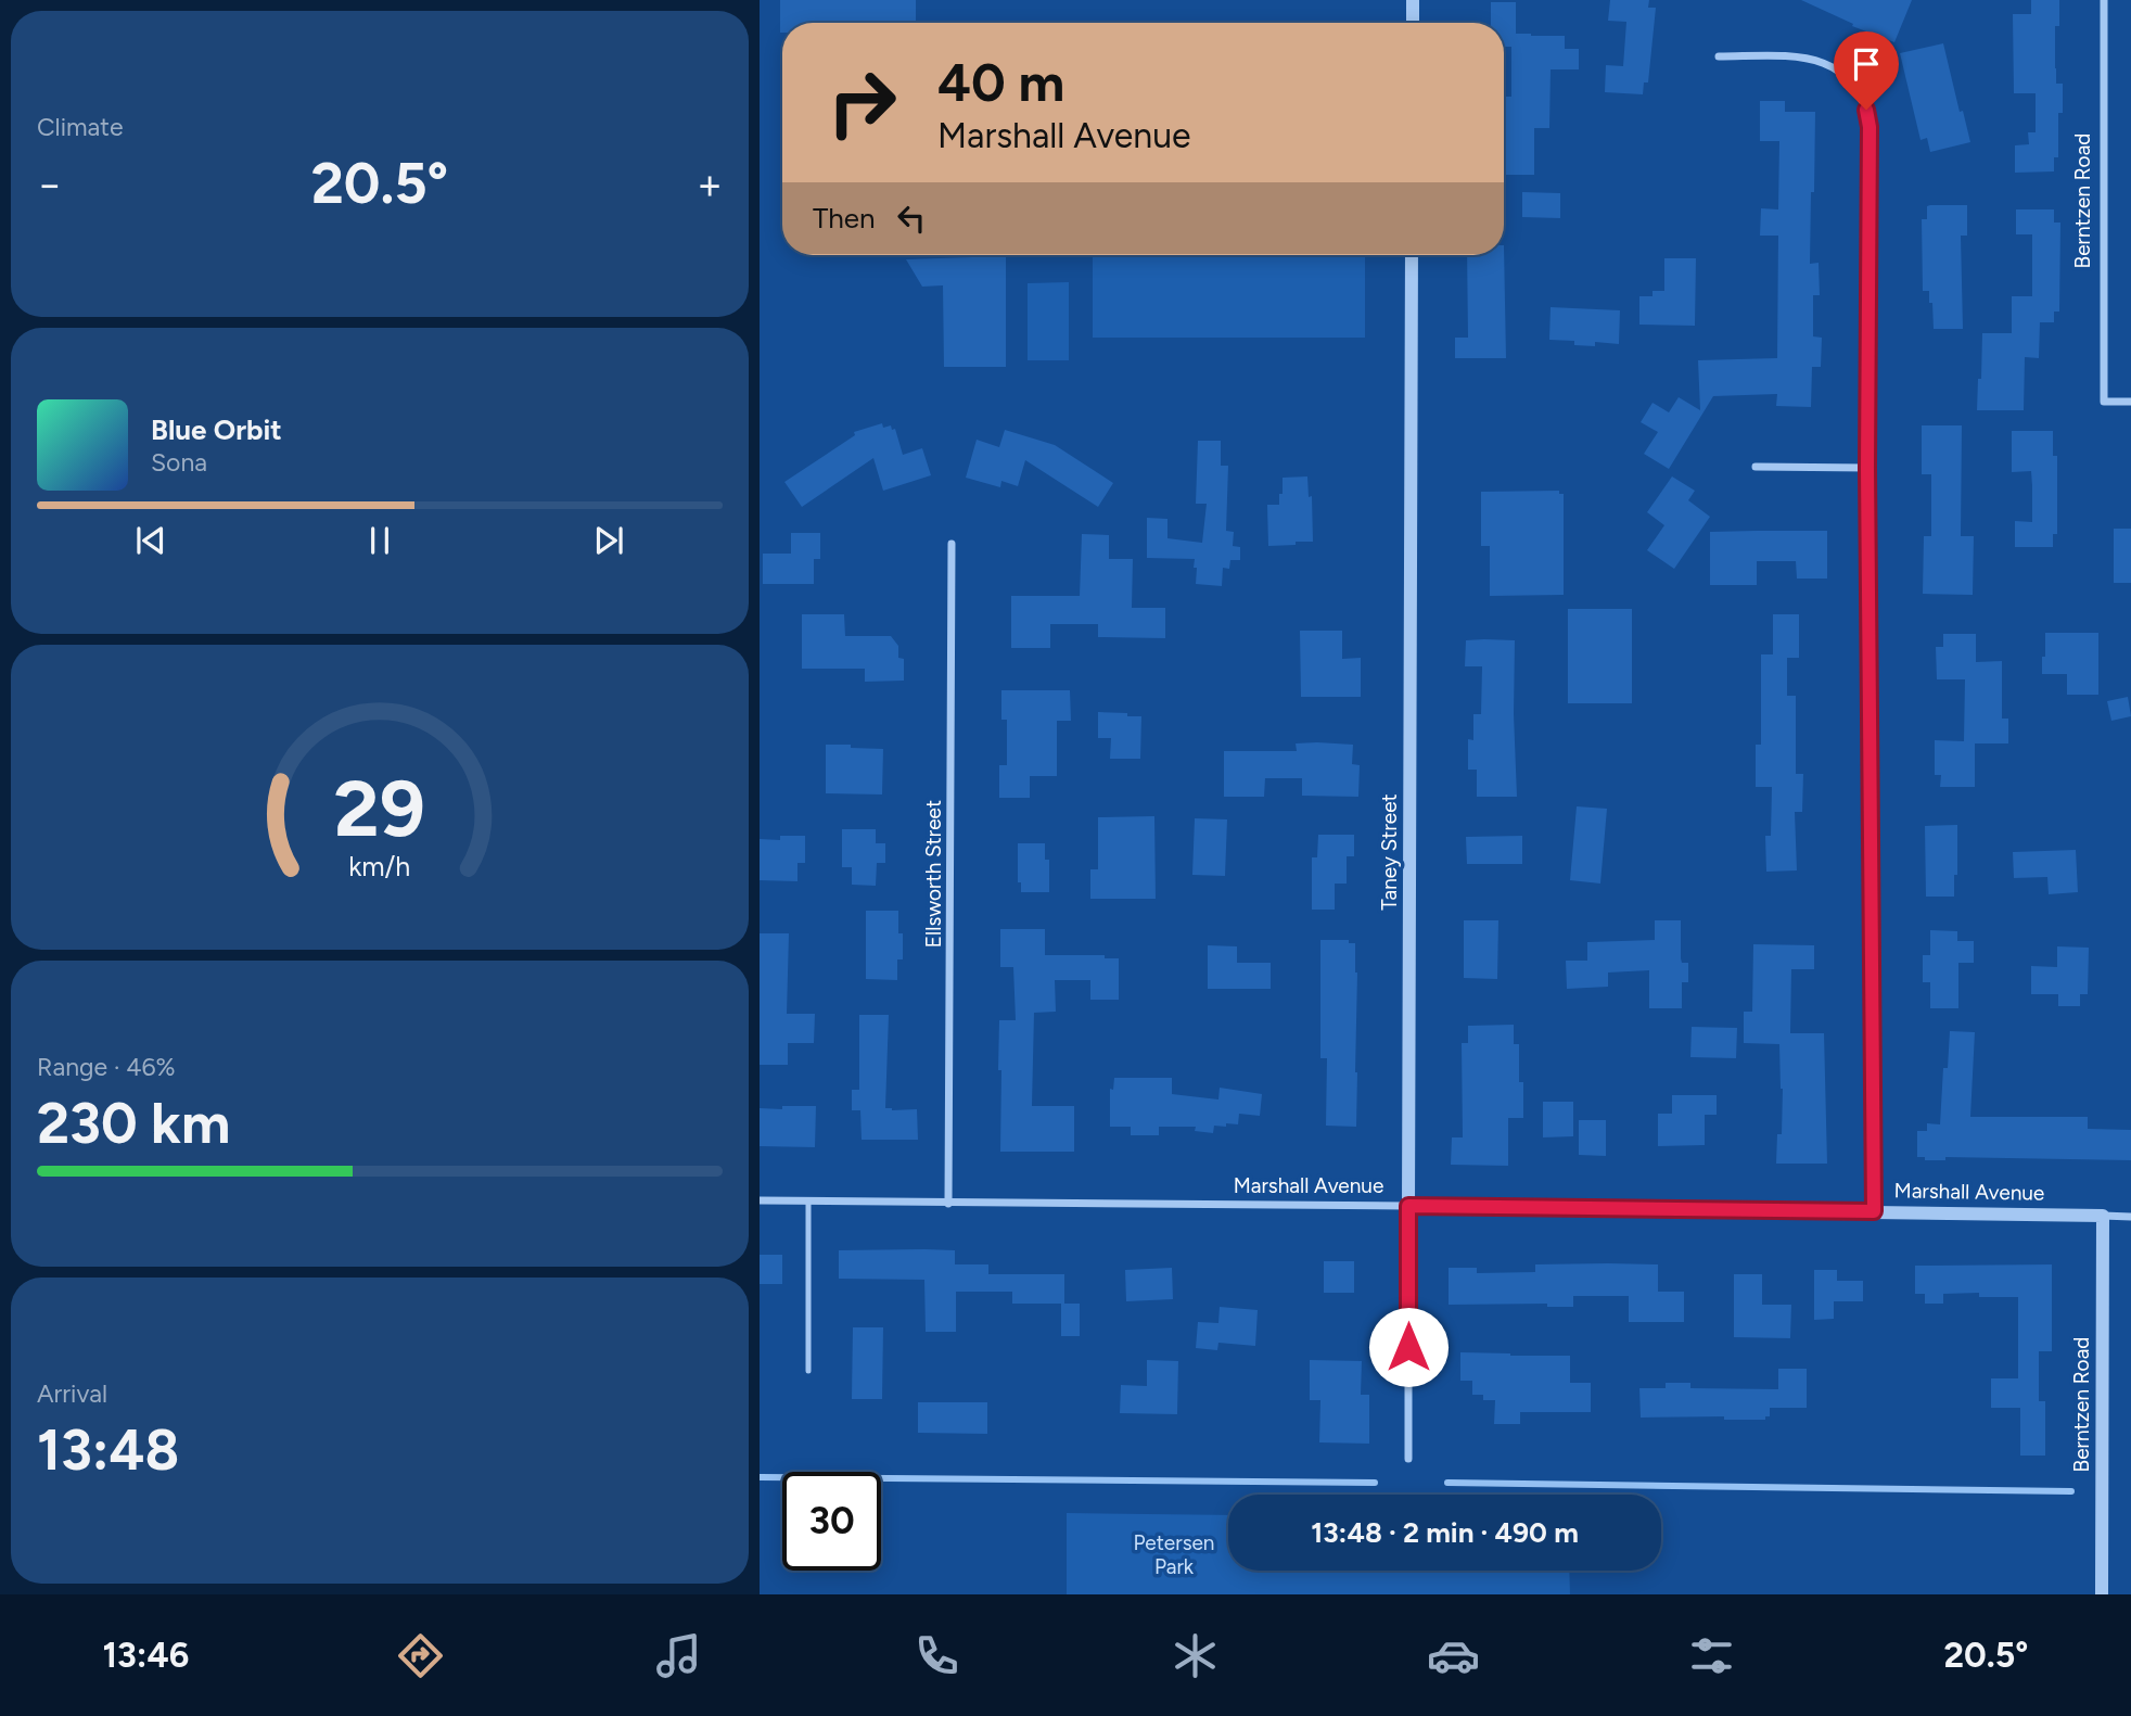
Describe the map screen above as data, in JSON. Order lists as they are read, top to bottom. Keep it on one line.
{"streets":{"street":["Berntzen Road","Taney Street","Ellsworth Street","Marshall Avenue"]},"crossings":[["Berntzen Road","Marshall Avenue"],["Taney Street","Marshall Avenue"],["Ellsworth Street","Marshall Avenue"]],"parks":["Petersen Park"],"page":{"tile":["Climate",["Range · 46%","230 km"],["Arrival","13:48"]],"turn":["40 m","Marshall Avenue"],"heat":["−","20.5°","+"],"then":"Then","song":["Blue Orbit","Sona"],"limit":"30","trip":"13:48 · 2 min · 490 m","tabs":["13:46","20.5°"],"gauge":["29","km/h"]}}
